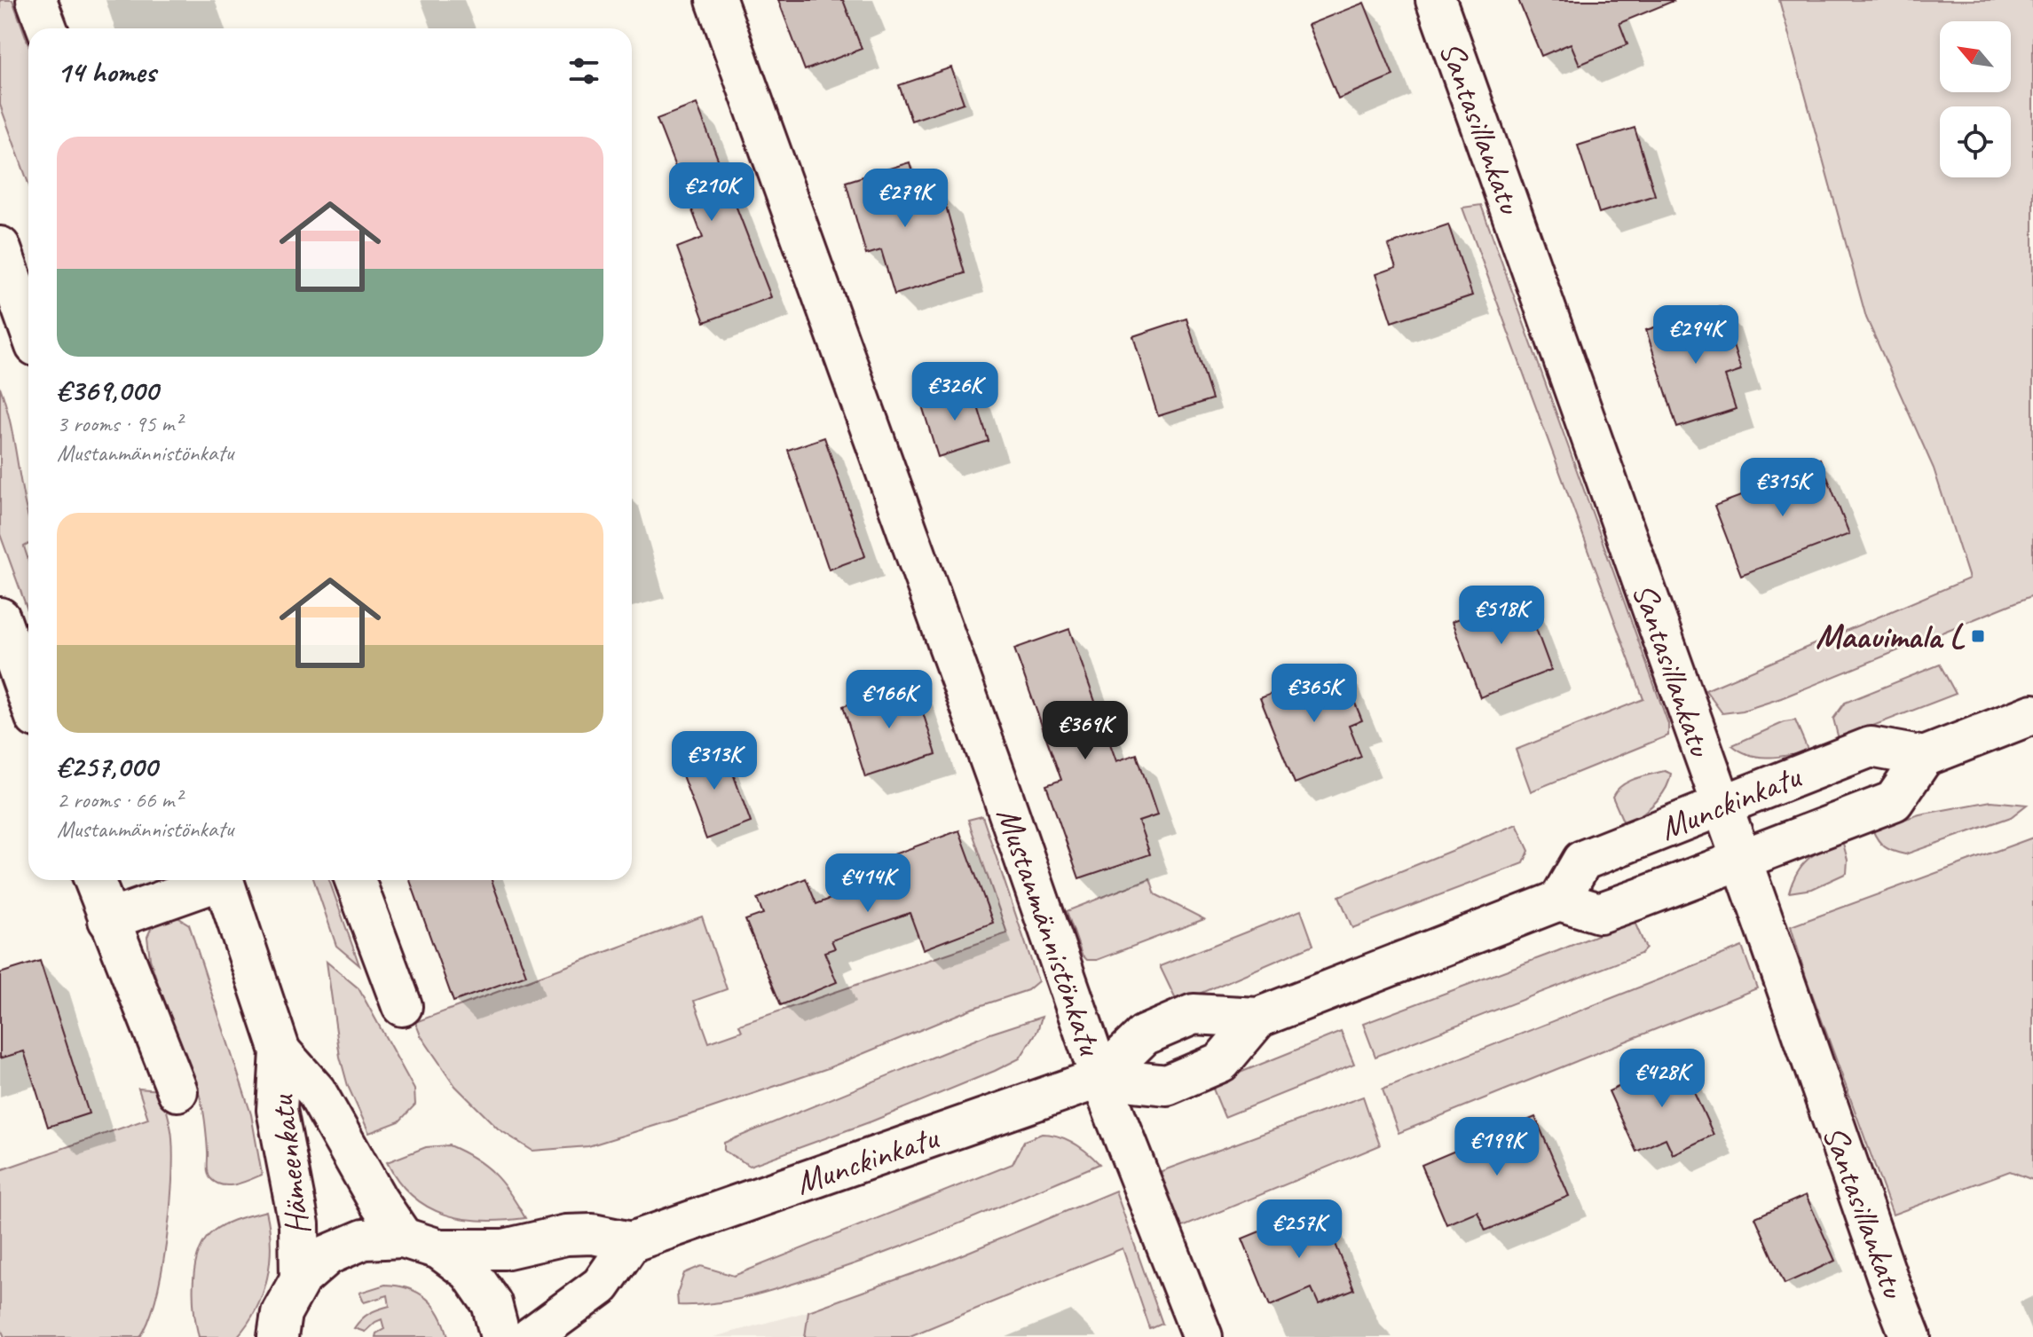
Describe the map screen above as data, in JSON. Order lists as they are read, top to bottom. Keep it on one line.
{"streets":{"street":["Santasillankatu","Munckinkatu","Mustanmännistönkatu","Hämeenkatu"]},"crossings":[["Santasillankatu","Munckinkatu"],["Munckinkatu","Mustanmännistönkatu"]],"places":{"transit":["Maauimala L"]},"north":"top left","page":{"heading":"14 homes","list":[{"name":"€369,000","note":"3 rooms · 95 m² · Mustanmännistönkatu"},{"name":"€257,000","note":"2 rooms · 66 m² · Mustanmännistönkatu"}],"price":["€210K","€279K","€294K","€326K","€315K","€518K","€365K","€166K","€369K","€313K","€414K","€428K","€199K","€257K"]}}
